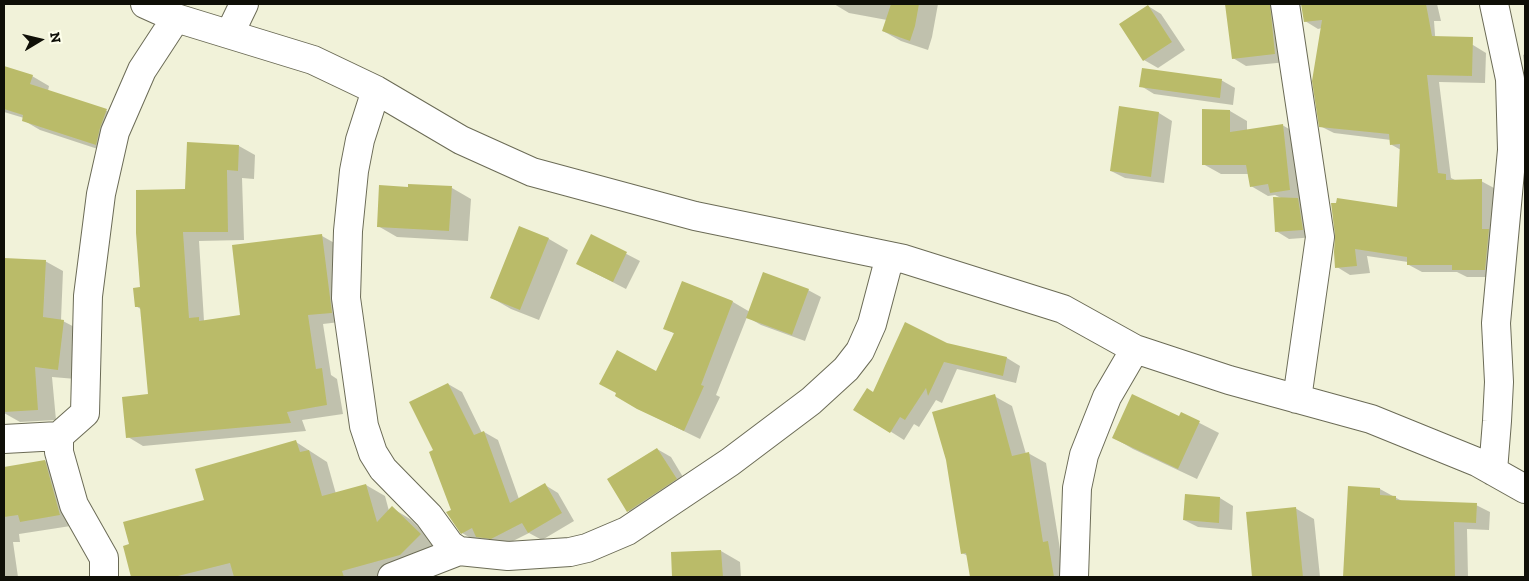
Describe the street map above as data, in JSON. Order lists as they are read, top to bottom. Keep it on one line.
{"north":"right"}
